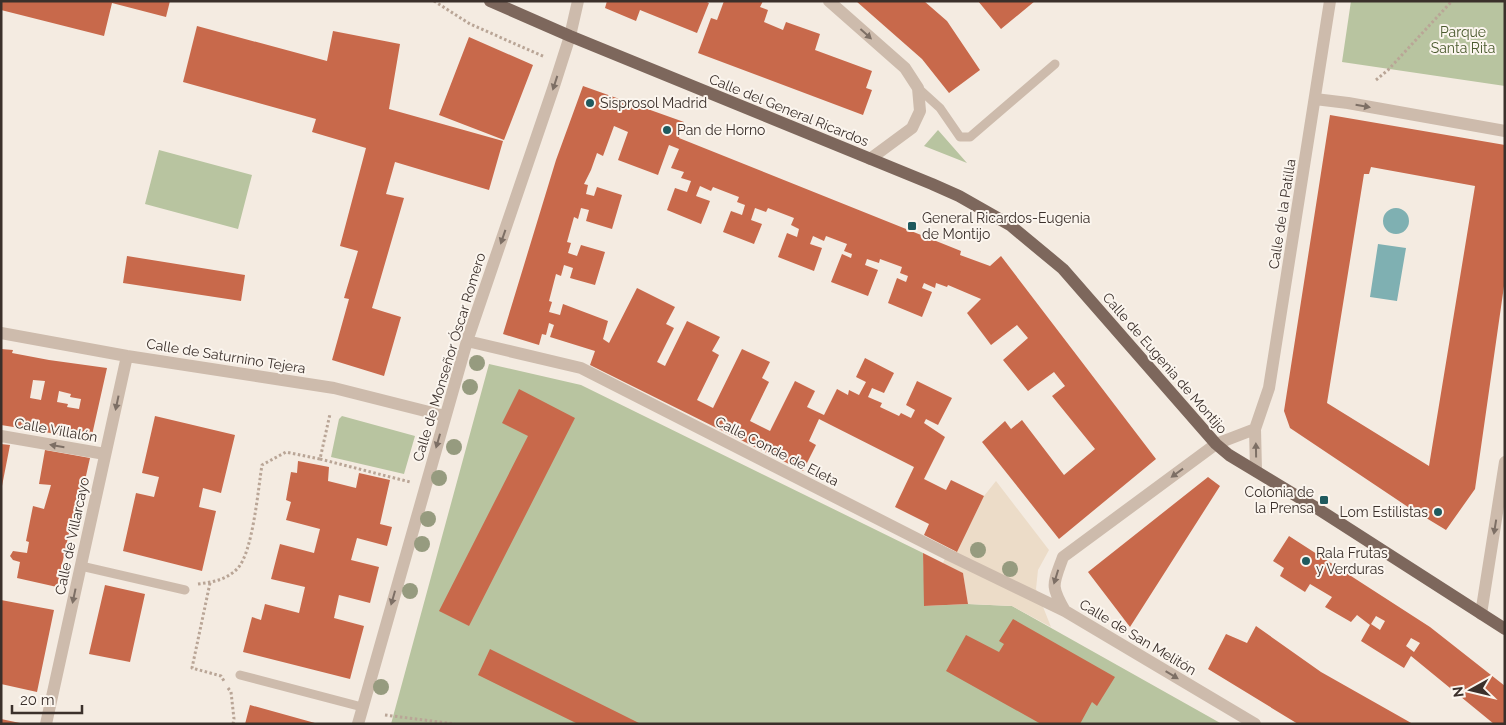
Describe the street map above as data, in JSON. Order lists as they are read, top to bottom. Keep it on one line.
{"streets":{"main road":["Calle del General Ricardos","Calle de Eugenia de Montijo"],"street":["Calle de la Patilla","Calle de Saturnino Tejera","Calle de Monseñor Óscar Romero","Calle Villalón","Calle Conde de Eleta","Calle de Villarcayo","Calle de San Melitón"]},"crossings":[["Calle del General Ricardos","Calle de Monseñor Óscar Romero"],["Calle del General Ricardos","Calle de Eugenia de Montijo"],["Calle de la Patilla","Calle de Eugenia de Montijo"],["Calle de Saturnino Tejera","Calle de Monseñor Óscar Romero"],["Calle de Saturnino Tejera","Calle de Villarcayo"],["Calle de Monseñor Óscar Romero","Calle Conde de Eleta"],["Calle de Eugenia de Montijo","Calle de San Melitón"],["Calle Villalón","Calle de Villarcayo"],["Calle Conde de Eleta","Calle de San Melitón"]],"one_way":["Calle de Monseñor Óscar Romero","Calle Villalón","Calle de Villarcayo"],"parks":["Parque Santa Rita"],"places":{"other":["Sisprosol Madrid","Pan de Horno","Lom Estilistas","Rala Frutas y Verduras"],"transit":["General Ricardos-Eugenia de Montijo","Colonia de la Prensa"]},"scale_bar":"20 m","north":"left"}
